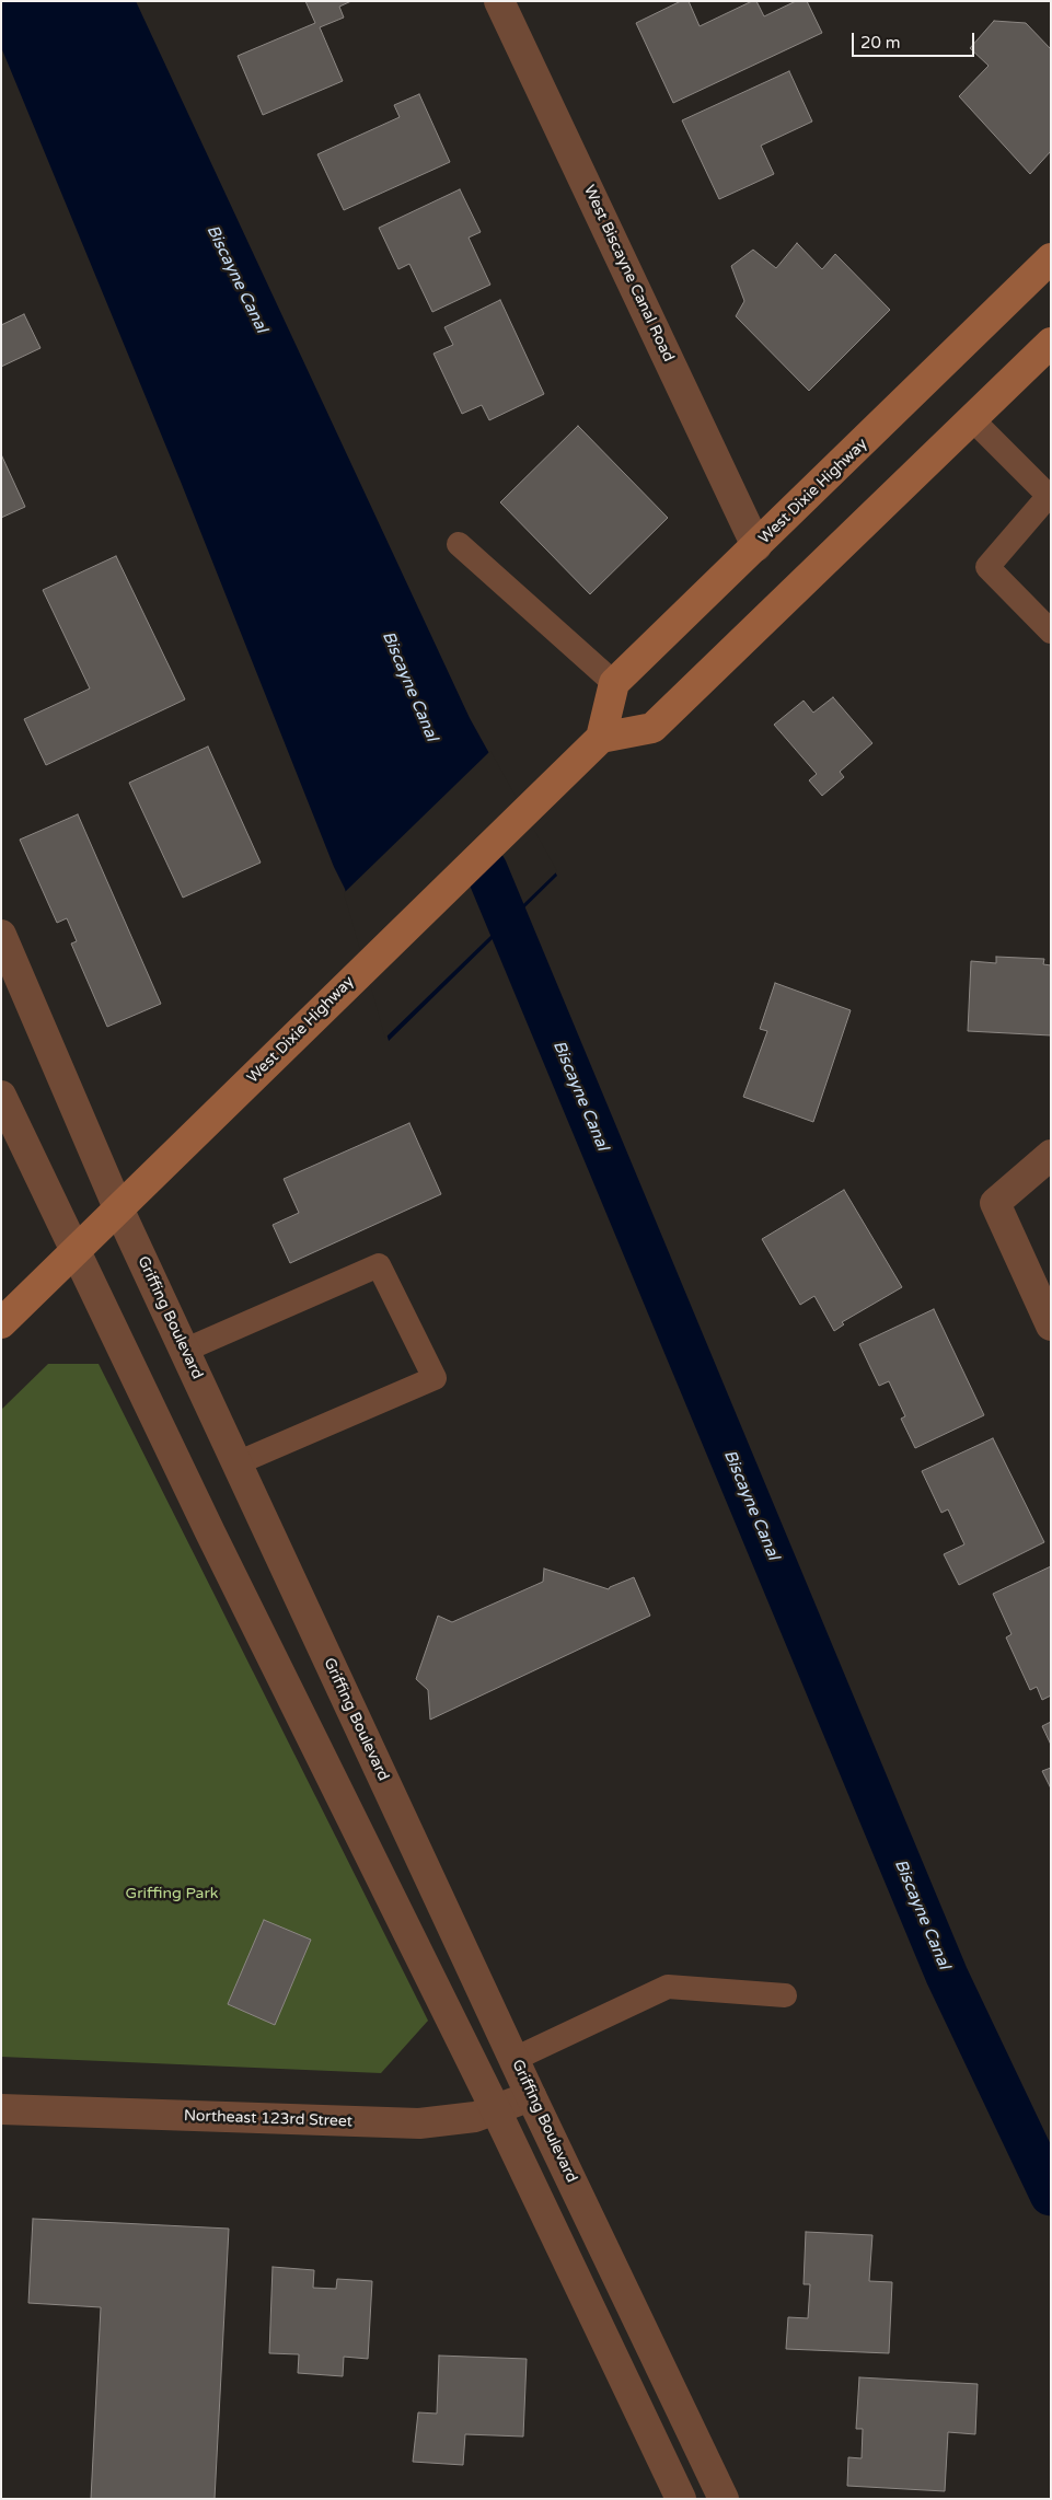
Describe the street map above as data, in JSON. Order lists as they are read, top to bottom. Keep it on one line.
{"streets":{"main road":["West Dixie Highway"],"street":["West Biscayne Canal Road","Griffing Boulevard","Northeast 123rd Street"]},"crossings":[["West Biscayne Canal Road","West Dixie Highway"],["West Dixie Highway","Griffing Boulevard"],["Griffing Boulevard","Northeast 123rd Street"]],"water":["Biscayne Canal"],"parks":["Griffing Park"],"scale_bar":"20 m"}
